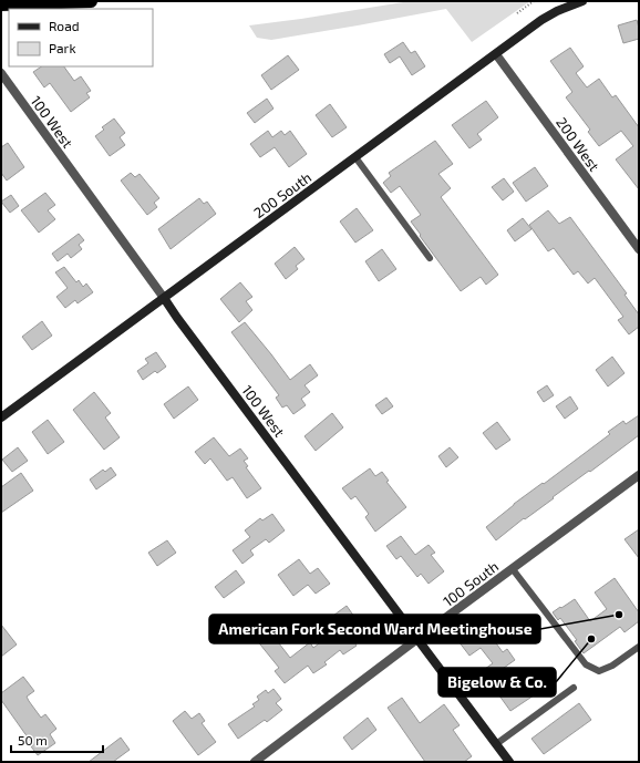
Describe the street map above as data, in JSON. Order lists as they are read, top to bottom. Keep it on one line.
{"streets":{"street":["100 West","200 West","200 South","100 South"]},"crossings":[["100 West","200 South"],["100 West","100 South"],["200 West","200 South"]],"places":["American Fork Second Ward Meetinghouse","Bigelow & Co."],"legend":["Road","Park"],"scale_bar":"50 m"}
